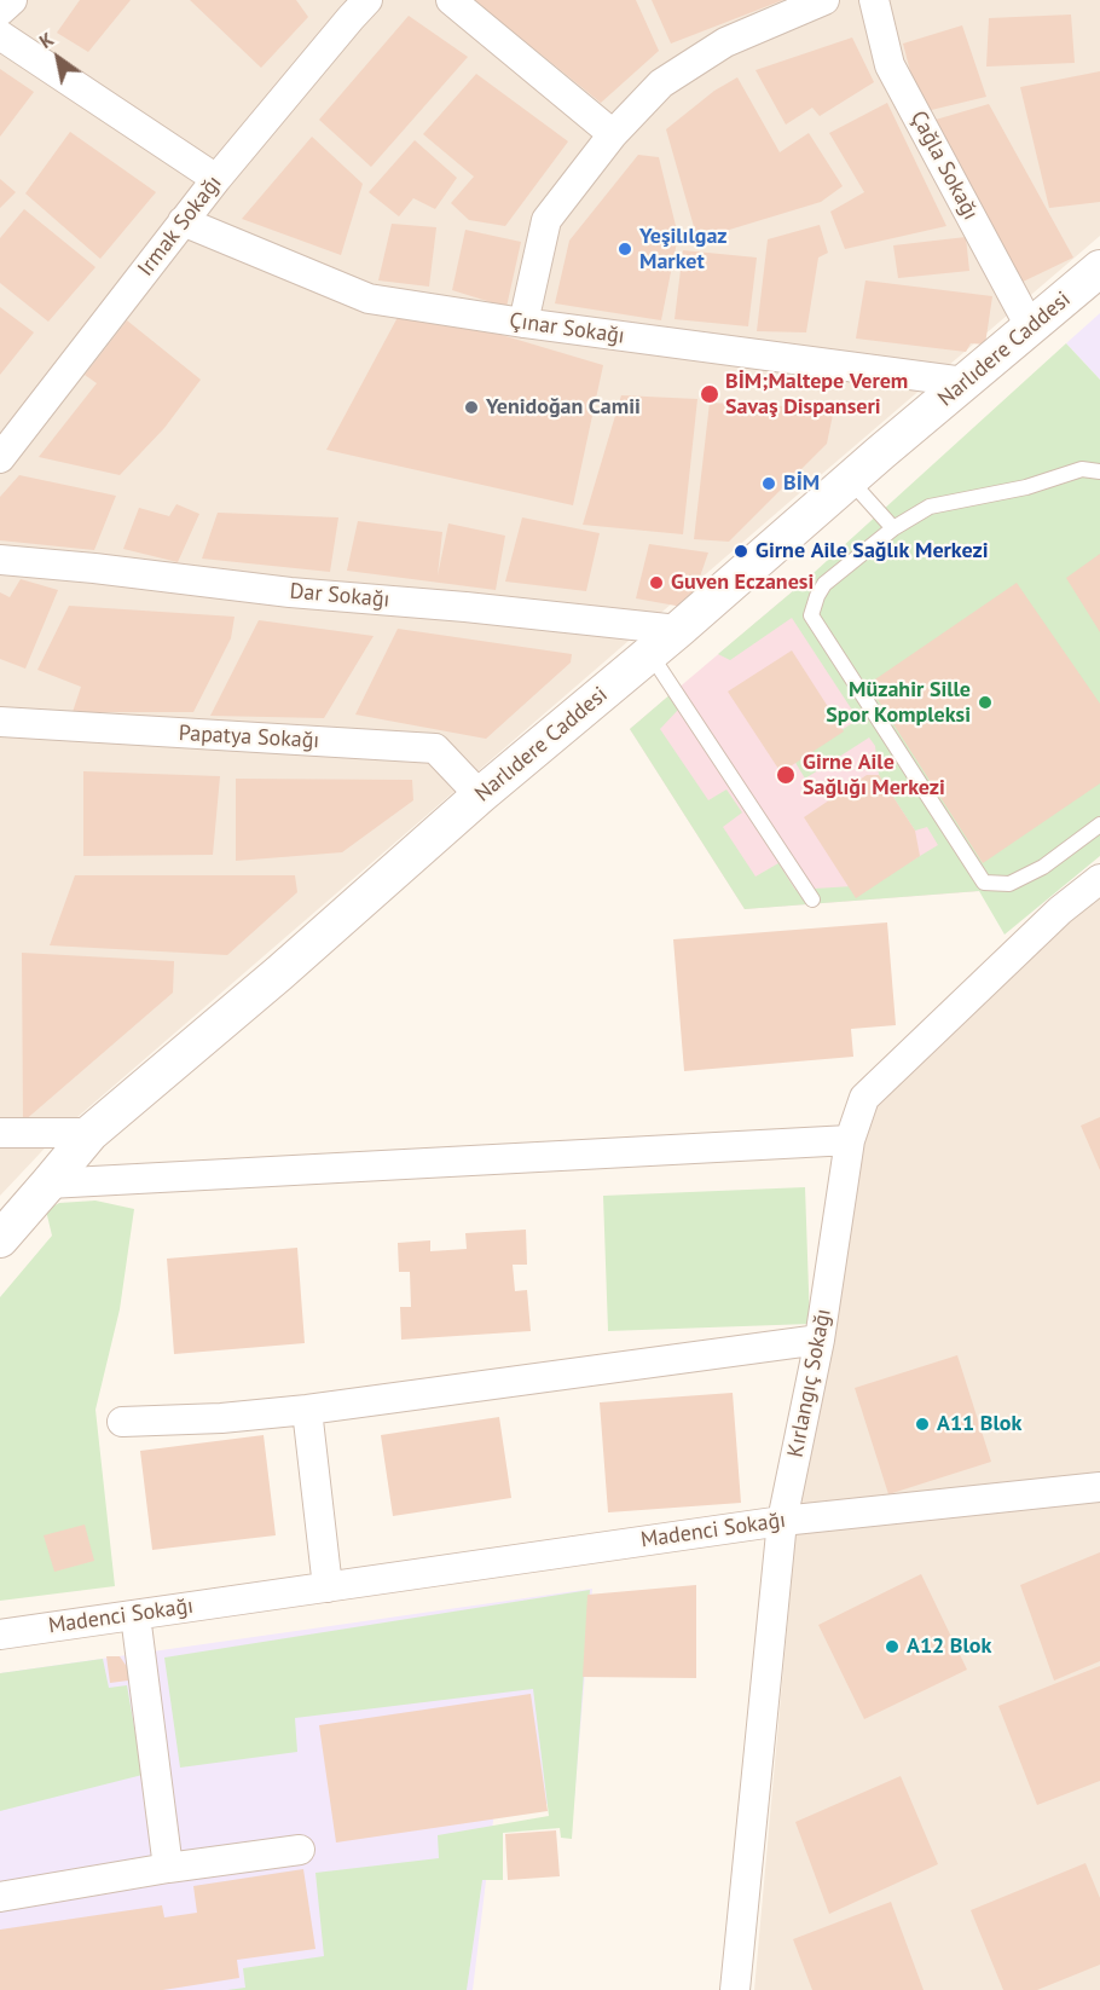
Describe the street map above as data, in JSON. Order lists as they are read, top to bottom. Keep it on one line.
{"streets":{"street":["Çağla Sokağı","Irmak Sokağı","Çınar Sokağı","Narlıdere Caddesi","Dar Sokağı","Papatya Sokağı","Kırlangıç Sokağı","Madenci Sokağı"]},"crossings":[["Çağla Sokağı","Narlıdere Caddesi"],["Irmak Sokağı","Çınar Sokağı"],["Çınar Sokağı","Narlıdere Caddesi"],["Narlıdere Caddesi","Dar Sokağı"],["Narlıdere Caddesi","Papatya Sokağı"],["Kırlangıç Sokağı","Madenci Sokağı"]],"places":["Yeşilılgaz Market","BİM;Maltepe Verem Savaş Dispanseri","Yenidoğan Camii","BİM","Girne Aile Sağlık Merkezi","Guven Eczanesi","Müzahir Sille Spor Kompleksi","Girne Aile Sağlığı Merkezi","A11 Blok","A12 Blok"],"north":"top left"}
